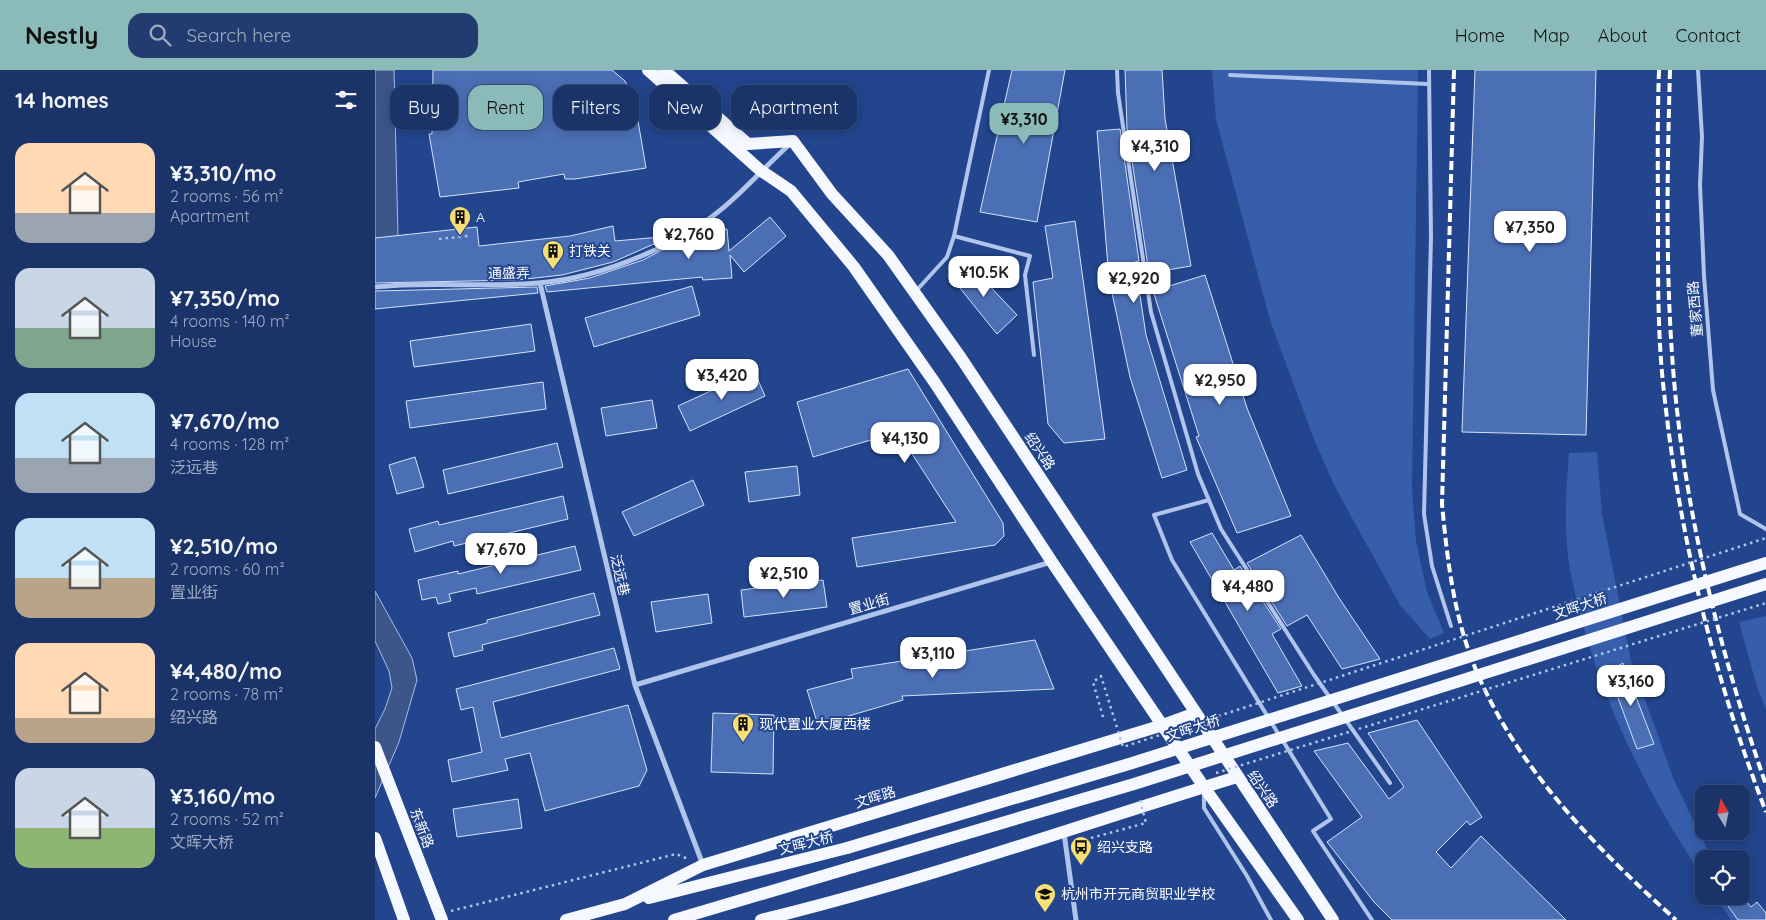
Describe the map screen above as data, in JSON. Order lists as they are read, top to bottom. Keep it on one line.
{"streets":{"main road":["绍兴路","文晖大桥","文晖路","东新路"],"street":["通盛弄","泛远巷","置业街"],"lane":["董家西路"]},"crossings":[["通盛弄","绍兴路"],["通盛弄","泛远巷"],["绍兴路","文晖路"],["泛远巷","置业街"],["泛远巷","文晖路"],["文晖大桥","文晖路"]],"places":{"building":["A","打铁关","现代置业大厦西楼"],"bus stop":["绍兴支路"],"school or university":["杭州市开元商贸职业学校"]},"north":"top","page":{"header":"Nestly","search":"Search here","nav":["Home","Map","About","Contact"],"heading":"14 homes","chip":["Buy","Rent","Filters","New","Apartment"],"price":["¥3,310","¥4,310","¥7,350","¥2,760","¥10.5K","¥2,920","¥3,420","¥2,950","¥4,130","¥7,670","¥2,510","¥4,480","¥3,110","¥3,160"],"list":[{"name":"¥3,310/mo","note":"2 rooms · 56 m² · Apartment"},{"name":"¥7,350/mo","note":"4 rooms · 140 m² · House"},{"name":"¥7,670/mo","note":"4 rooms · 128 m² · 泛远巷"},{"name":"¥2,510/mo","note":"2 rooms · 60 m² · 置业街"},{"name":"¥4,480/mo","note":"2 rooms · 78 m² · 绍兴路"},{"name":"¥3,160/mo","note":"2 rooms · 52 m² · 文晖大桥"}]}}
